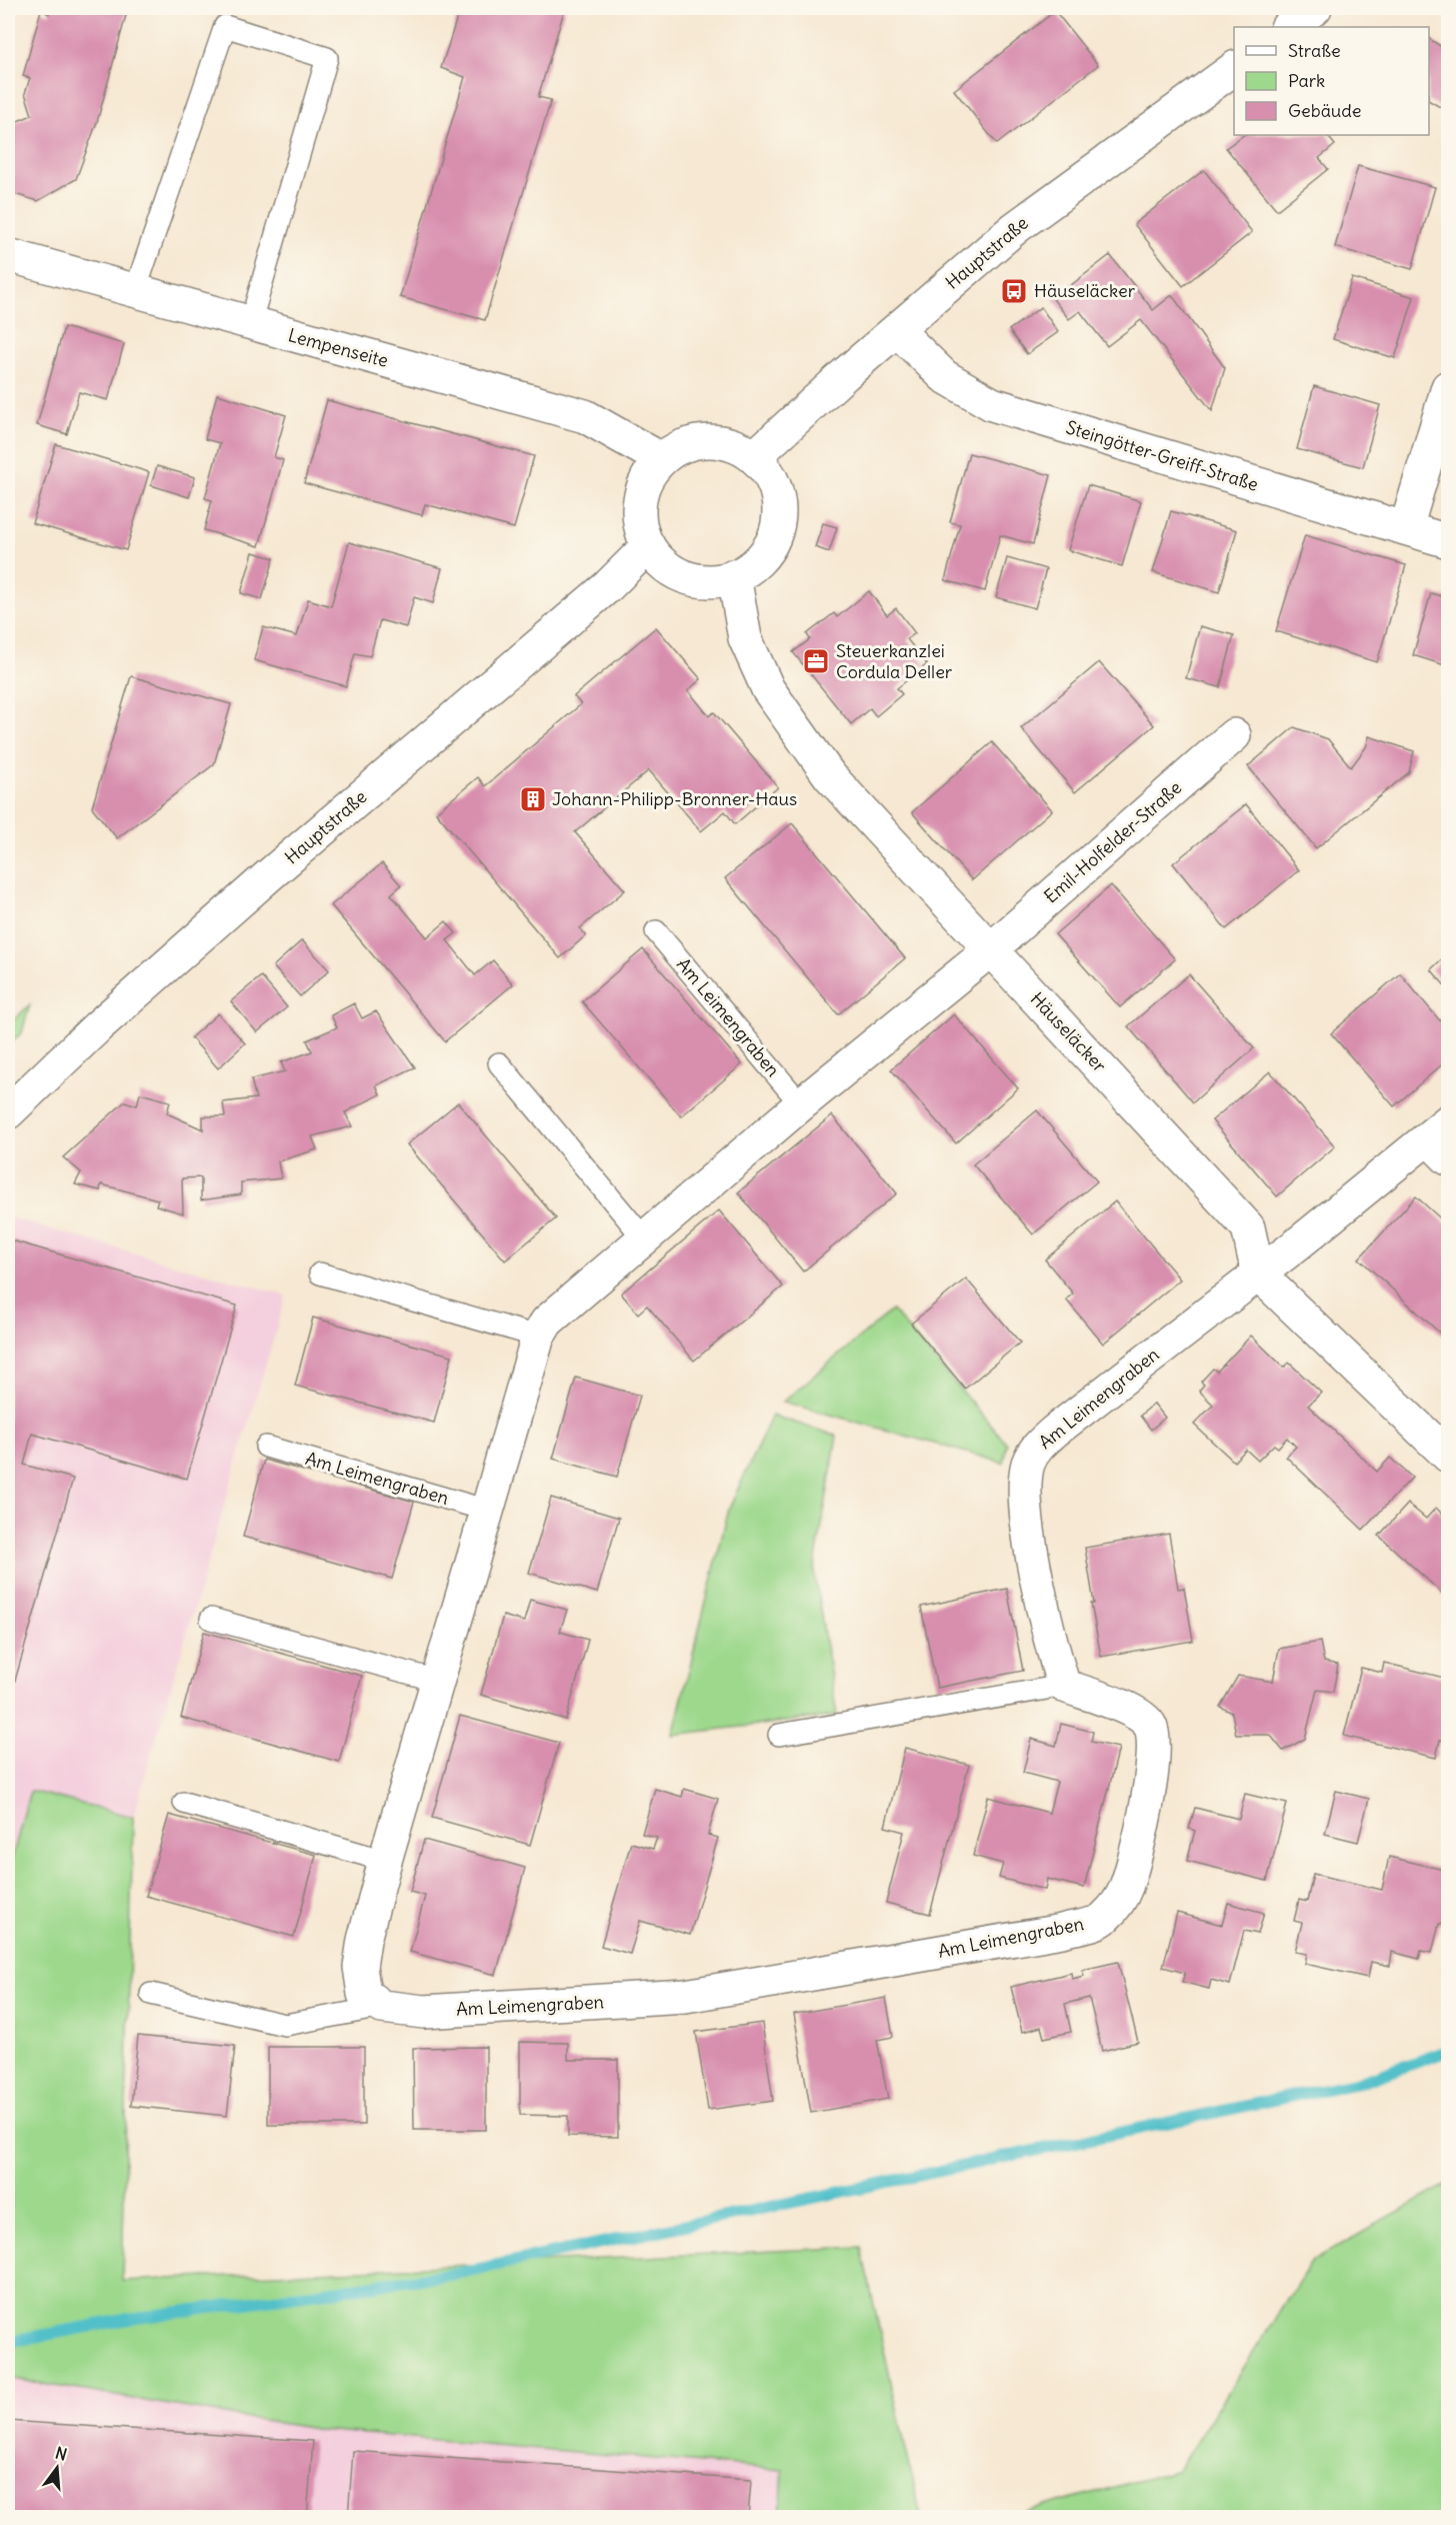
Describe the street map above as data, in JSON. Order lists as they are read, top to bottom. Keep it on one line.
{"streets":{"street":["Hauptstraße","Lempenseite","Steingötter-Greiff-Straße","Emil-Holfelder-Straße","Am Leimengraben","Häuseläcker"]},"crossings":[["Hauptstraße","Lempenseite"],["Hauptstraße","Steingötter-Greiff-Straße"],["Hauptstraße","Häuseläcker"],["Lempenseite","Häuseläcker"],["Emil-Holfelder-Straße","Häuseläcker"],["Am Leimengraben","Häuseläcker"]],"places":{"bus stop":["Häuseläcker"],"office":["Steuerkanzlei Cordula Deller"],"building":["Johann-Philipp-Bronner-Haus"]},"legend":["Straße","Park","Gebäude"],"north":"top"}
